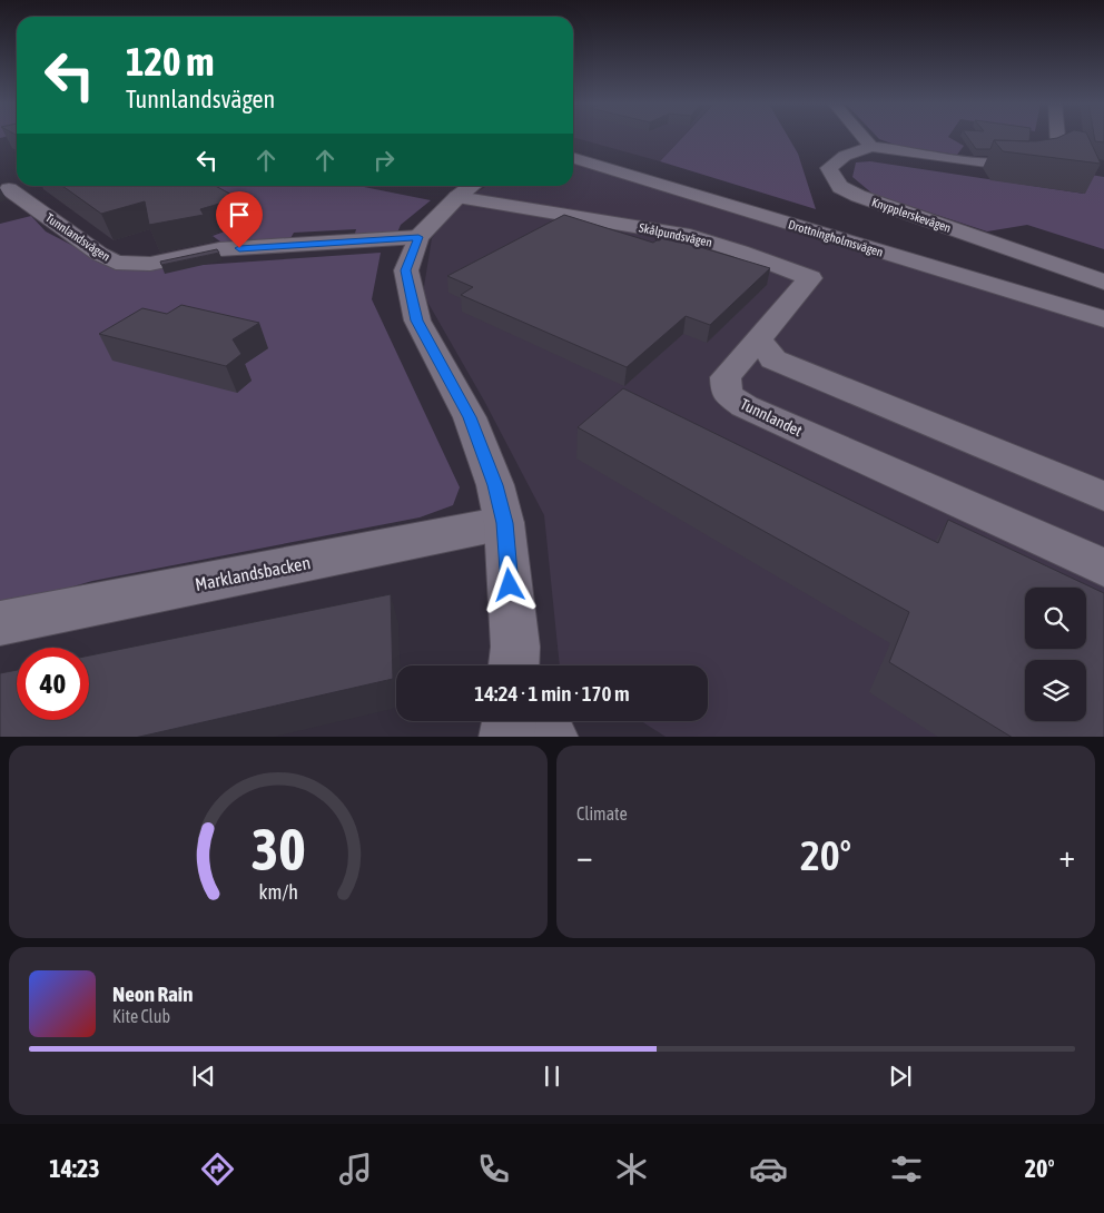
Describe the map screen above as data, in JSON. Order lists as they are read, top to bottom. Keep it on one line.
{"streets":{"street":["Knypplerskevägen","Skålpundsvägen","Tunnlandsvägen","Drottningholmsvägen","Tunnlandet","Marklandsbacken"]},"crossings":[["Skålpundsvägen","Tunnlandet"]],"page":{"turn":["120 m","Tunnlandsvägen"],"limit":"40","trip":"14:24 · 1 min · 170 m","tile":"Climate","heat":["−","20°","+"],"song":["Neon Rain","Kite Club"],"tabs":["14:23","20°"],"gauge":["30","km/h"]}}
